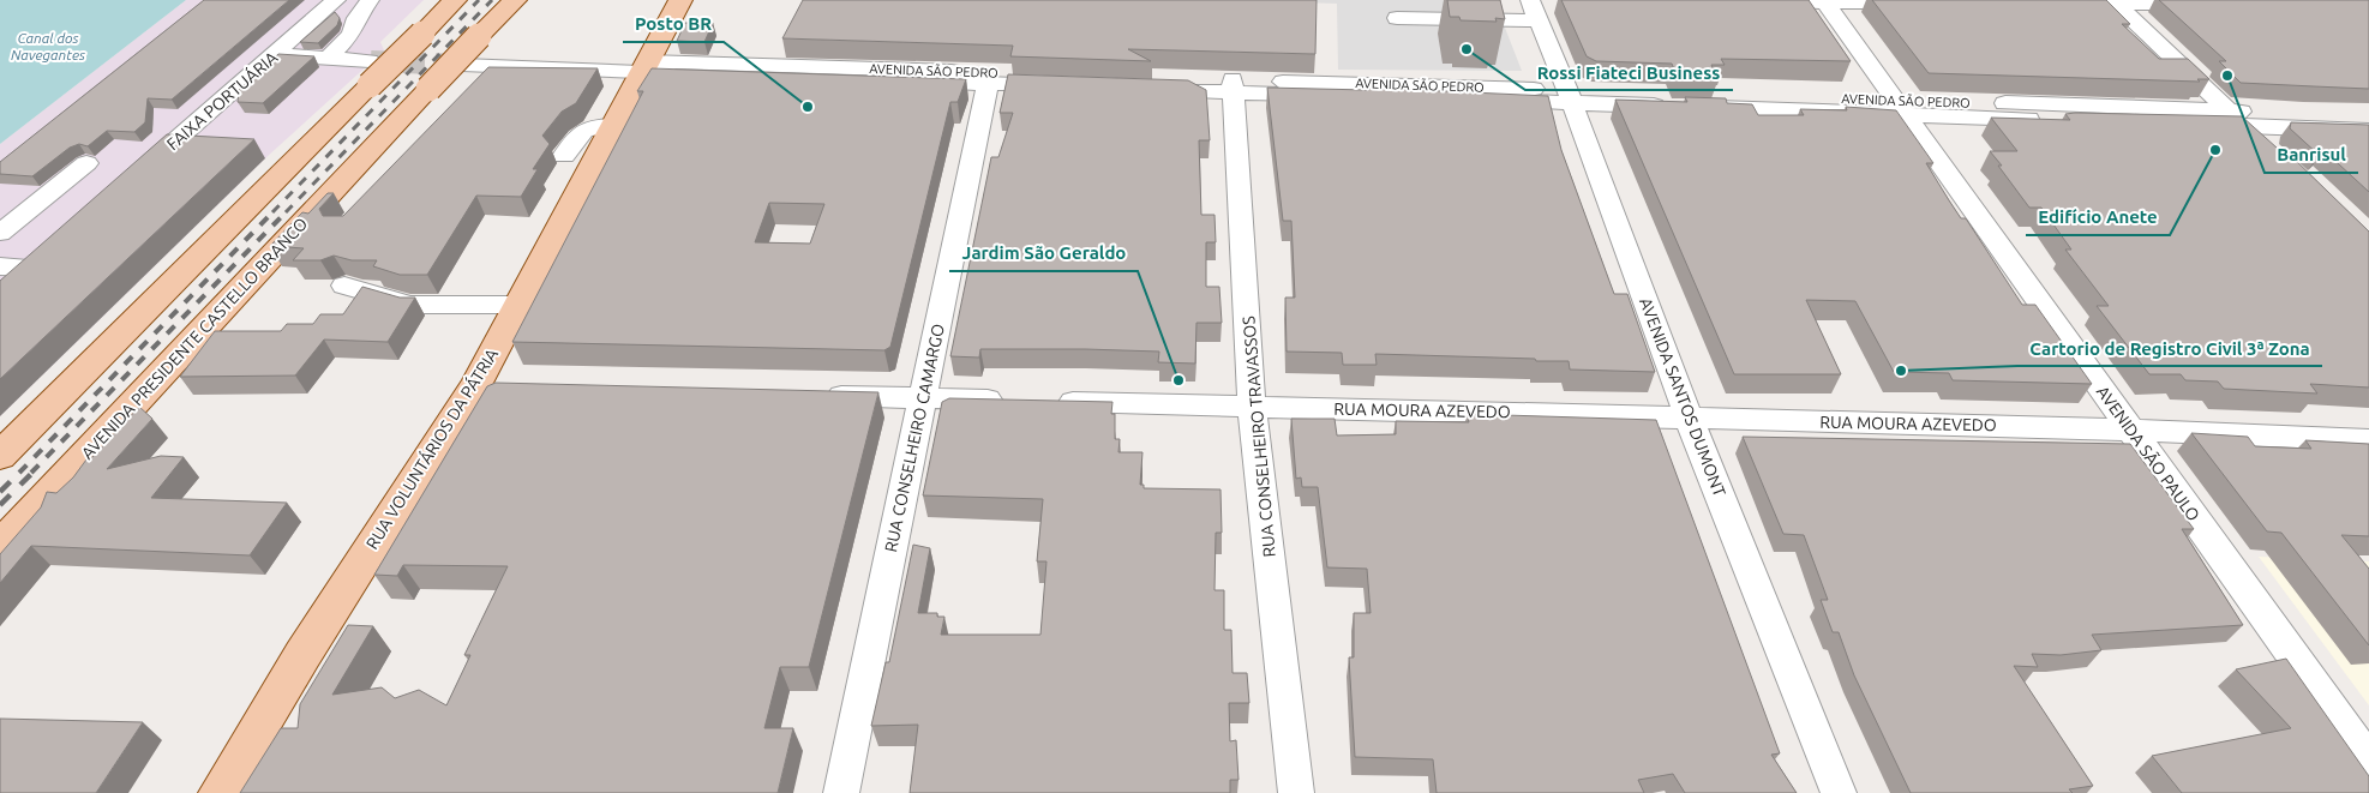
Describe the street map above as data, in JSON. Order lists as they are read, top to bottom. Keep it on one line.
{"streets":{"main road":["AVENIDA PRESIDENTE CASTELLO BRANCO","RUA VOLUNTÁRIOS DA PÁTRIA"],"street":["AVENIDA SÃO PEDRO","FAIXA PORTUÁRIA","AVENIDA SANTOS DUMONT","RUA MOURA AZEVEDO","RUA CONSELHEIRO TRAVASSOS","RUA CONSELHEIRO CAMARGO","AVENIDA SÃO PAULO"]},"crossings":[["AVENIDA SÃO PEDRO","AVENIDA SANTOS DUMONT"],["AVENIDA SÃO PEDRO","RUA CONSELHEIRO TRAVASSOS"],["AVENIDA SÃO PEDRO","RUA CONSELHEIRO CAMARGO"],["AVENIDA SÃO PEDRO","RUA VOLUNTÁRIOS DA PÁTRIA"],["AVENIDA SÃO PEDRO","AVENIDA SÃO PAULO"],["AVENIDA SANTOS DUMONT","RUA MOURA AZEVEDO"],["RUA MOURA AZEVEDO","RUA CONSELHEIRO TRAVASSOS"],["RUA MOURA AZEVEDO","AVENIDA SÃO PAULO"]],"water":["Canal dos Navegantes"],"places":["Rossi Fiateci Business","Banrisul","Posto BR","Edifício Anete","Cartorio de Registro Civil 3ª Zona","Jardim São Geraldo"]}
